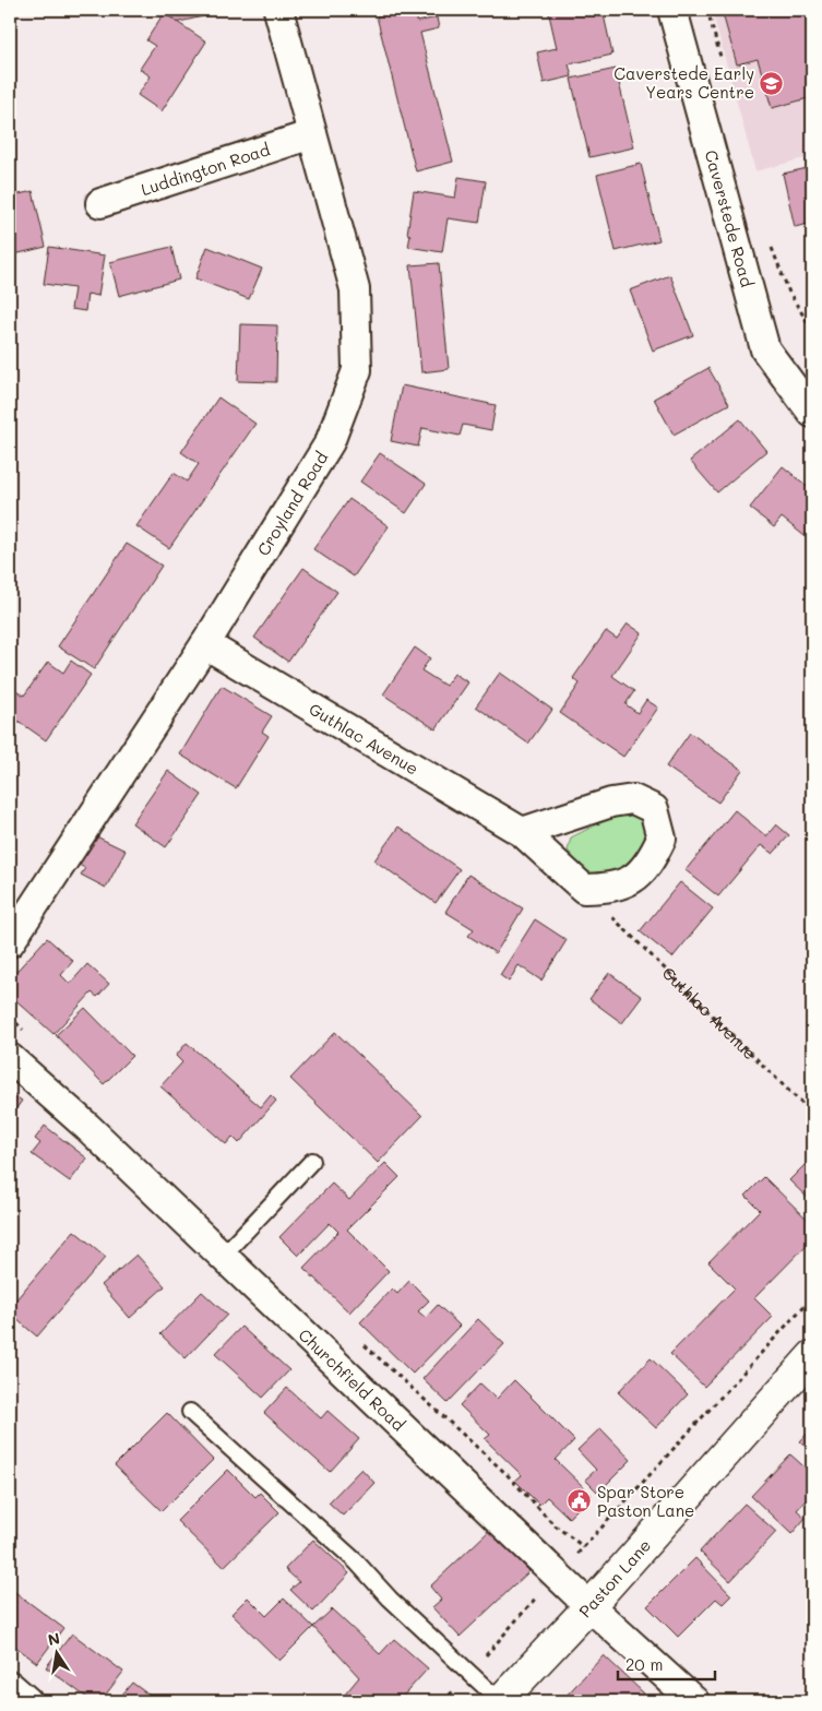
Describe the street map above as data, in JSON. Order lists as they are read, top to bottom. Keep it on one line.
{"streets":{"street":["Luddington Road","Caverstede Road","Croyland Road","Guthlac Avenue","Churchfield Road","Paston Lane"]},"crossings":[["Luddington Road","Croyland Road"],["Croyland Road","Guthlac Avenue"],["Churchfield Road","Paston Lane"]],"places":{"school or university":["Caverstede Early Years Centre"],"public building":["Spar Store Paston Lane"]},"scale_bar":"20 m","north":"top"}
